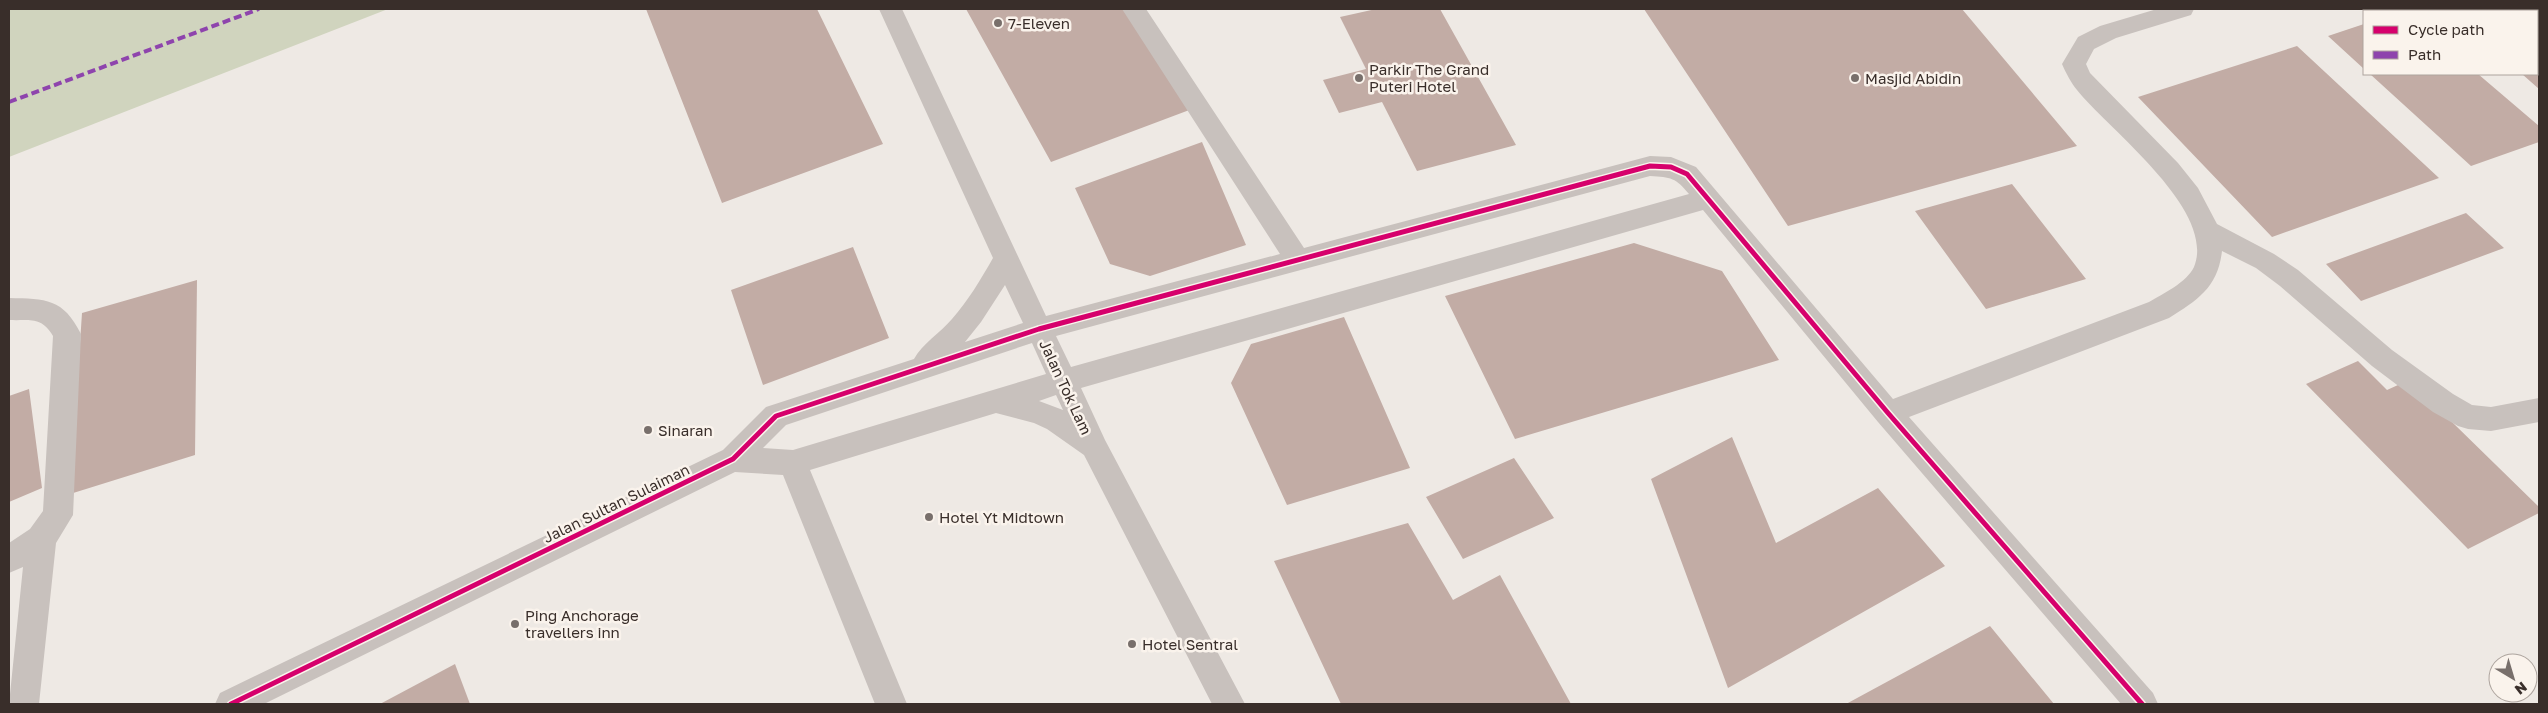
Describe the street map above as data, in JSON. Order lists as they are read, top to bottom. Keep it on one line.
{"streets":{"street":["Jalan Tok Lam","Jalan Sultan Sulaiman"]},"crossings":[["Jalan Tok Lam","Jalan Sultan Sulaiman"]],"places":["7-Eleven","Parkir The Grand Puteri Hotel","Masjid Abidin","Sinaran","Hotel Yt Midtown","Ping Anchorage travellers inn","Hotel Sentral"],"legend":["Cycle path","Path"],"north":"bottom right"}
